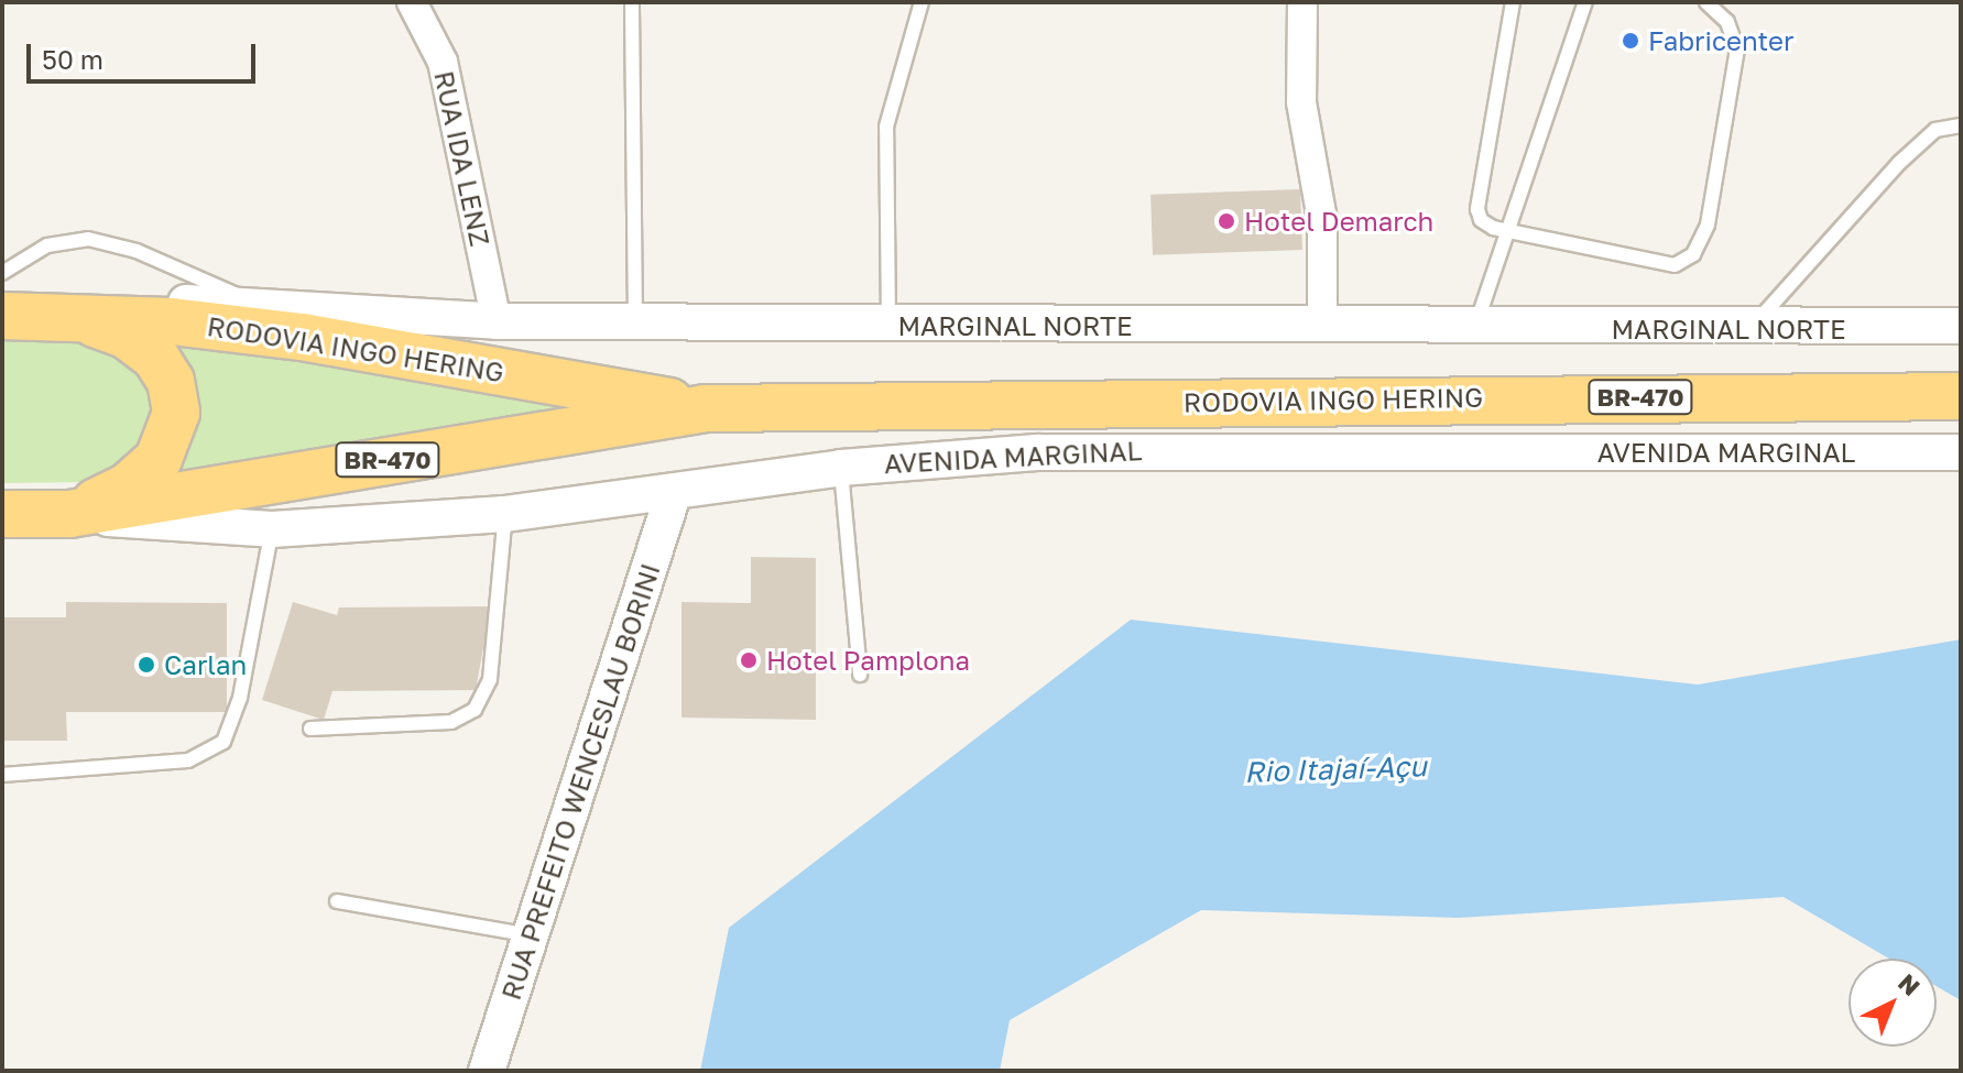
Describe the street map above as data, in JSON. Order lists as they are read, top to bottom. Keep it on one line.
{"streets":{"highway":["RODOVIA INGO HERING","BR-470"],"street":["RUA IDA LENZ","MARGINAL NORTE","AVENIDA MARGINAL","RUA PREFEITO WENCESLAU BORINI"]},"crossings":[["RUA IDA LENZ","MARGINAL NORTE"],["MARGINAL NORTE","RODOVIA INGO HERING"],["RODOVIA INGO HERING","AVENIDA MARGINAL"],["AVENIDA MARGINAL","RUA PREFEITO WENCESLAU BORINI"]],"water":["Rio Itajaí-Açu"],"places":["Fabricenter","Hotel Demarch","Hotel Pamplona","Carlan"],"scale_bar":"50 m","north":"top right"}
